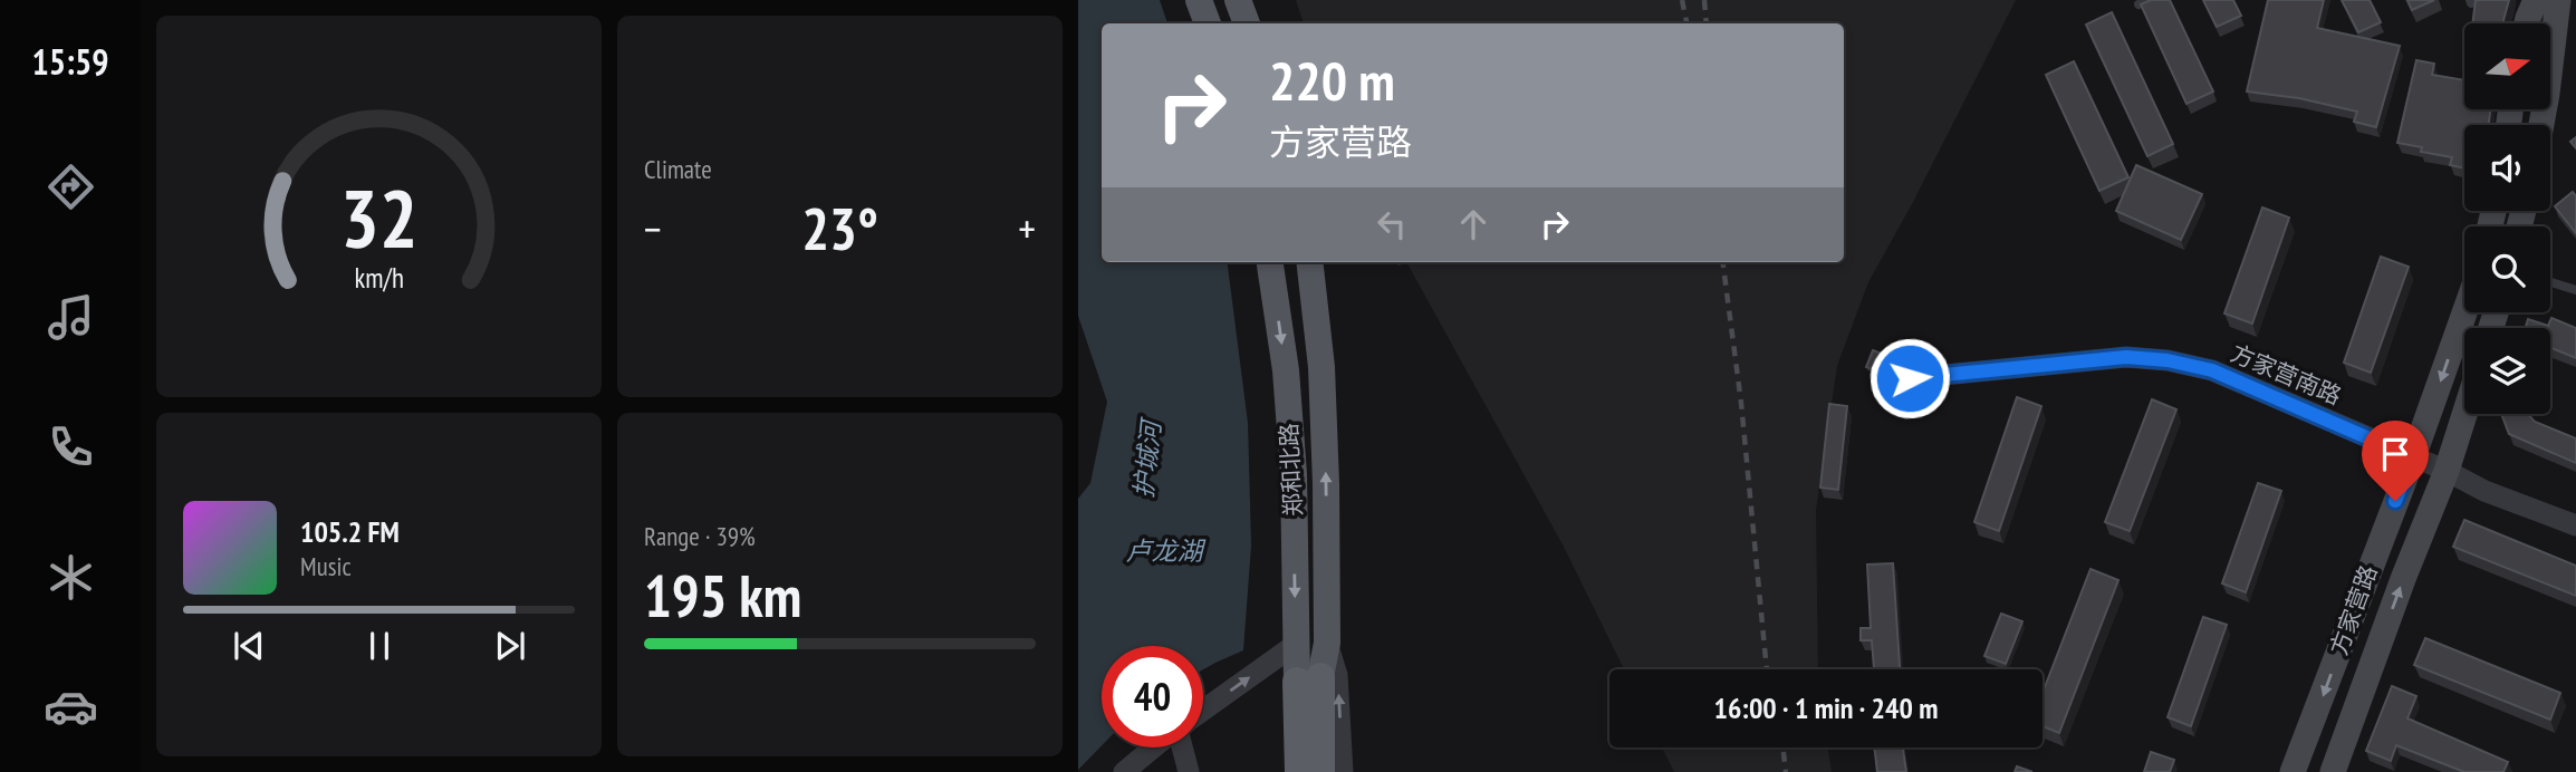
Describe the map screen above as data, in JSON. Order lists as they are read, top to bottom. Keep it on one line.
{"streets":{"main road":["郑和北路","方家营路"],"street":["方家营南路"]},"crossings":[["方家营南路","方家营路"]],"water":["护城河","卢龙湖"],"north":"right","page":{"tabs":"15:59","tile":["Climate",["Range · 39%","195 km"]],"turn":["220 m","方家营路"],"heat":["−","23°","+"],"song":["105.2 FM","Music"],"limit":"40","trip":"16:00 · 1 min · 240 m","gauge":["32","km/h"]}}
